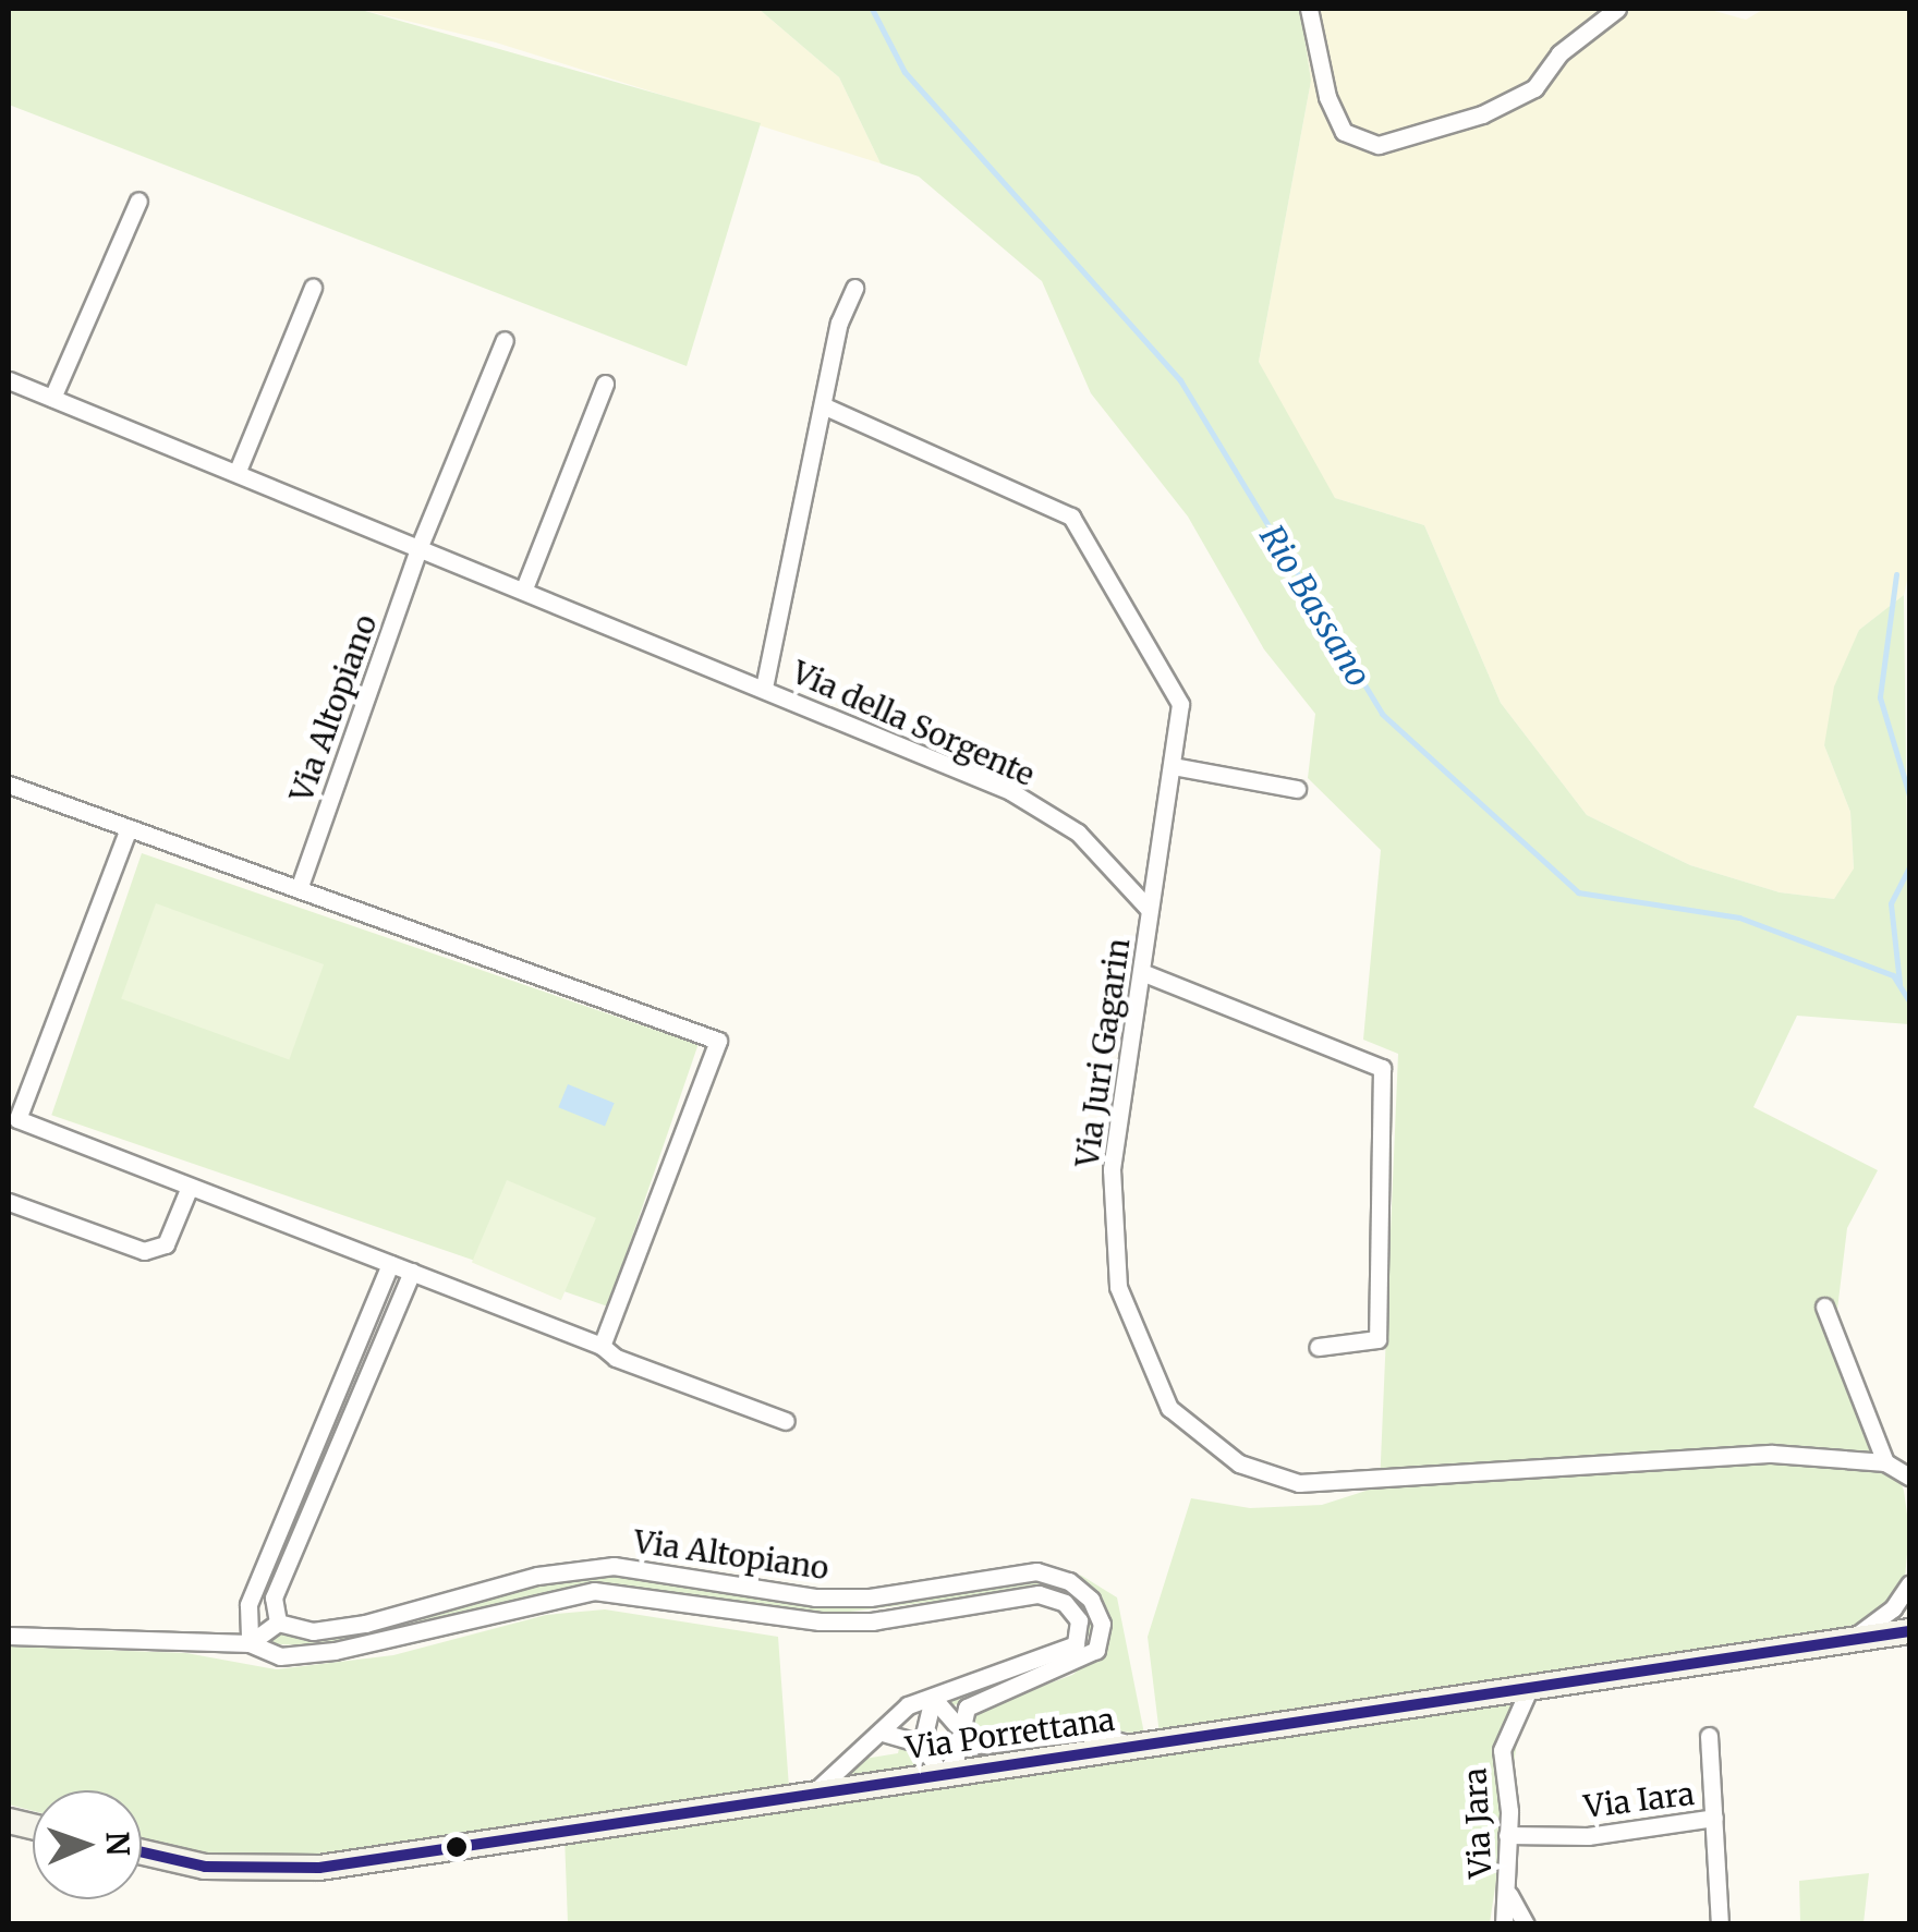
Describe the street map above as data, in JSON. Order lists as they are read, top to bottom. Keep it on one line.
{"streets":{"main road":["Via Porrettana"],"street":["Via Altopiano","Via della Sorgente","Via Juri Gagarin","Via Iara","Via Jara"]},"crossings":[["Via Altopiano","Via Porrettana"],["Via della Sorgente","Via Juri Gagarin"],["Via Porrettana","Via Jara"],["Via Iara","Via Jara"]],"water":["Rio Bassano"],"north":"right"}
